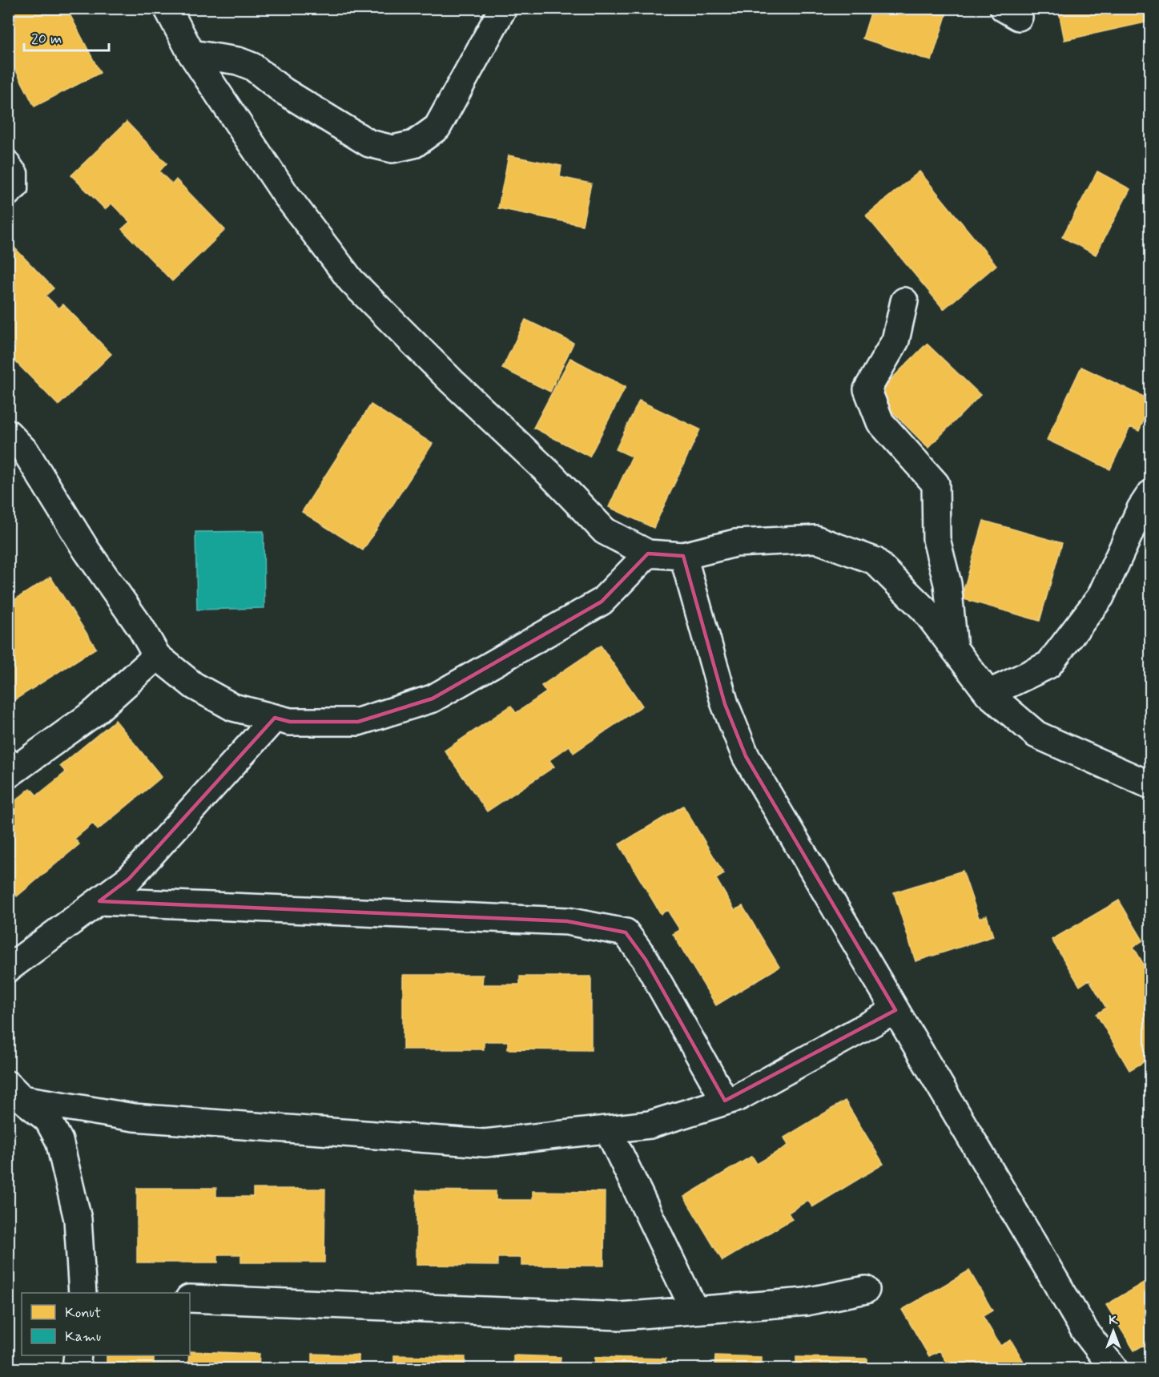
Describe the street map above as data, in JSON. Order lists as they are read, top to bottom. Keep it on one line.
{"legend":["Konut","Kamu"],"scale_bar":"20 m","north":"top"}
